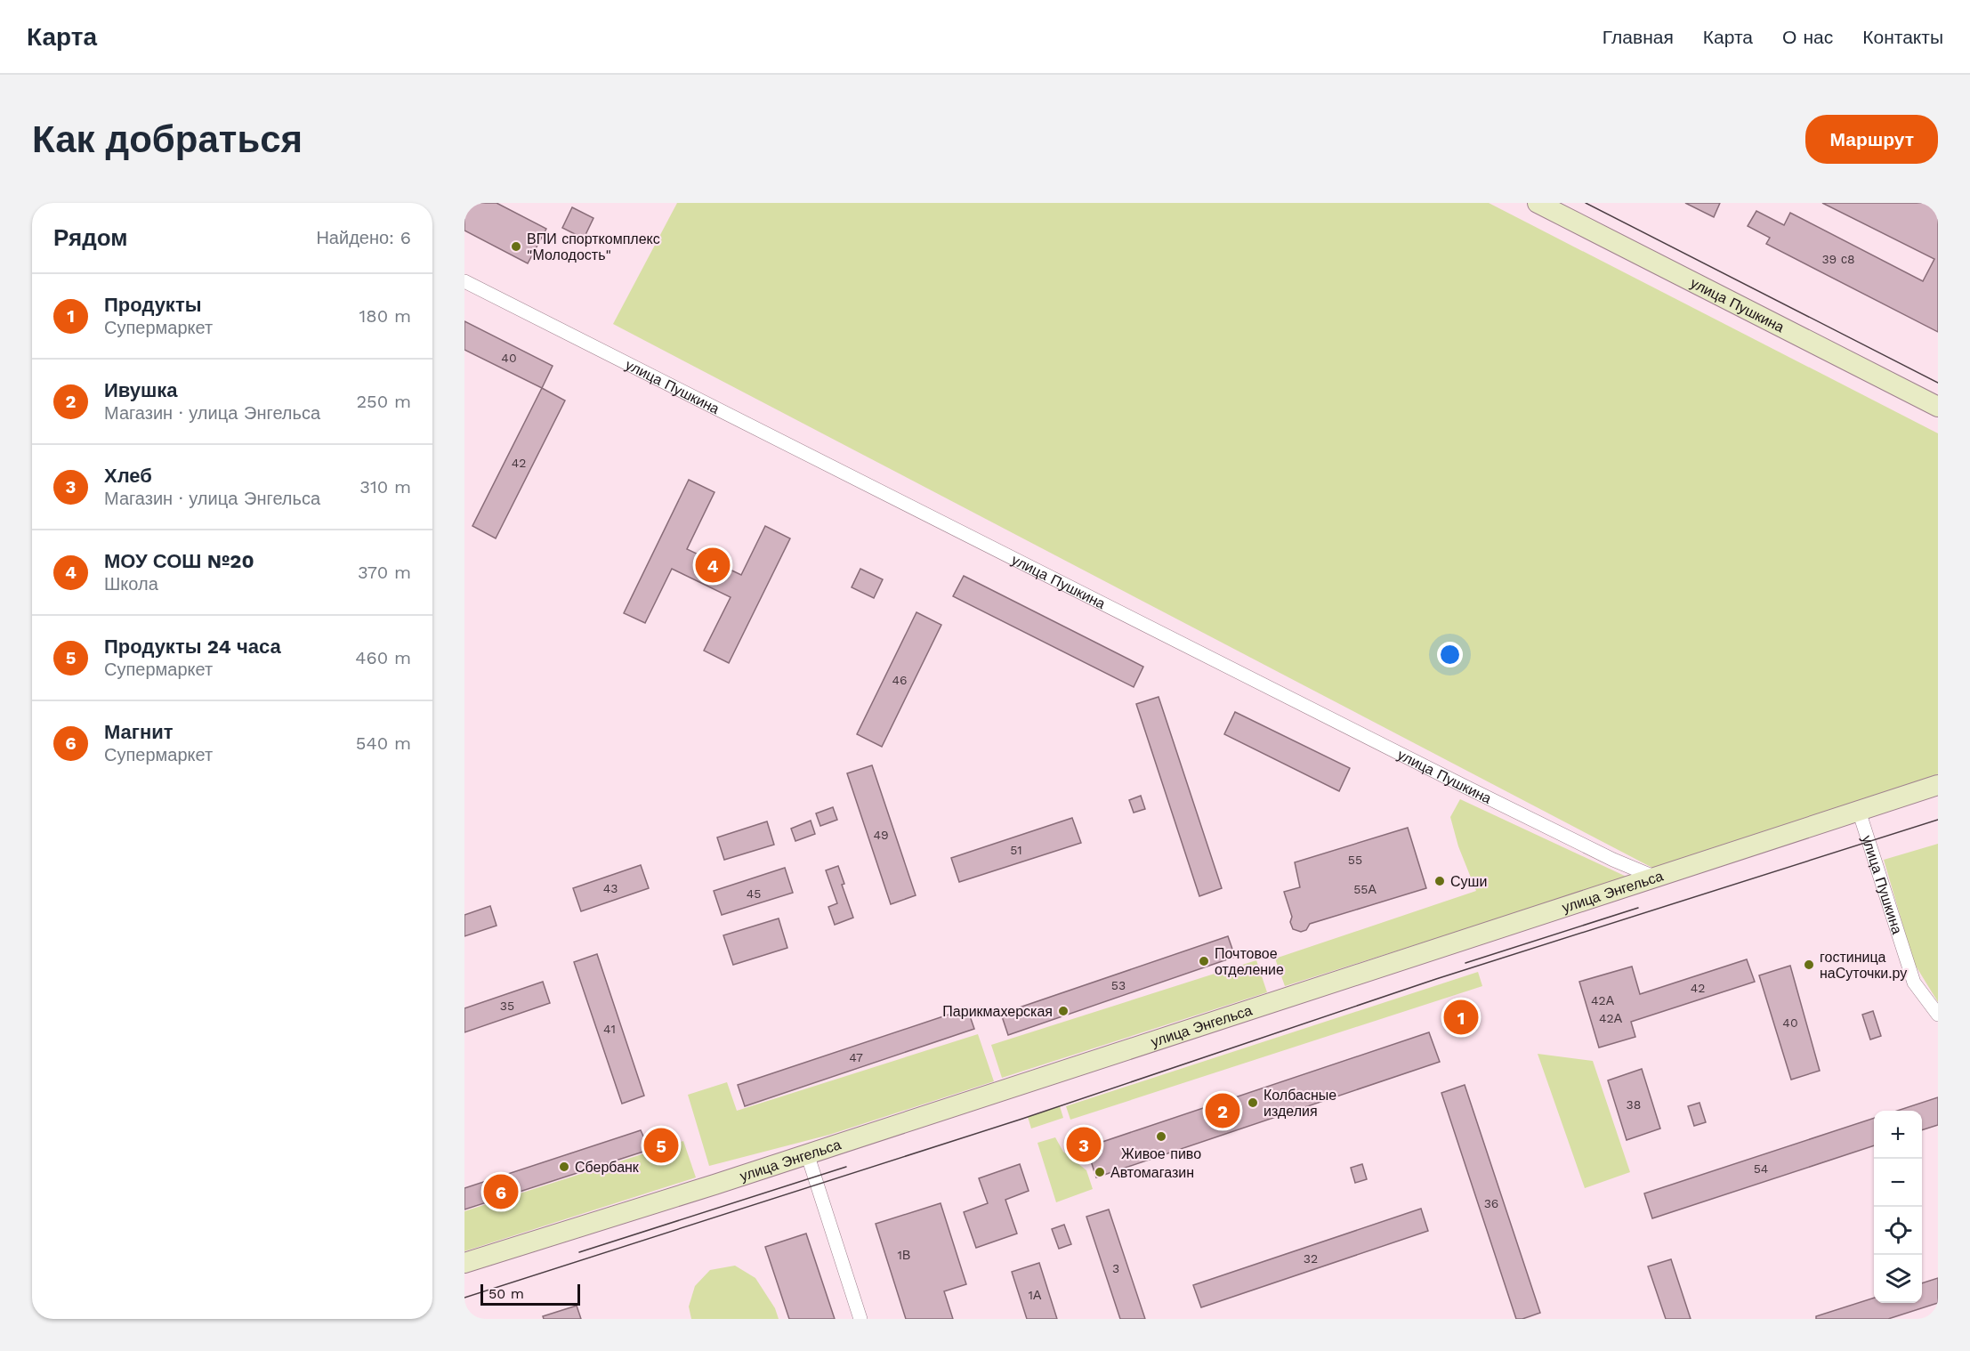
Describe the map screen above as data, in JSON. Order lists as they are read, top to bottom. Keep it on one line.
{"streets":{"main road":["улица Пушкина","улица Энгельса"]},"crossings":[["улица Пушкина","улица Энгельса"]],"places":["ВПИ спорткомплекс \"Молодость\"","Суши","Почтовое отделение","гостиница наСуточки.ру","Парикмахерская","Колбасные изделия","Живое пиво","Сбербанк","Автомагазин"],"house_numbers":["39 с8","40","42","46","49","51","55","43","55А","45","53","42","42А","35","42А","40","41","47","38","54","36","1В","32","3","1А"],"scale_bar":"50 m","page":{"header":"Карта","nav":["Главная","Карта","О нас","Контакты"],"buttons":"Маршрут","title":"Как добраться","heading":["Рядом","Найдено: 6"],"list":[{"mark":"1","name":"Продукты","note":"Супермаркет","value":"180 m"},{"mark":"2","name":"Ивушка","note":"Магазин · улица Энгельса","value":"250 m"},{"mark":"3","name":"Хлеб","note":"Магазин · улица Энгельса","value":"310 m"},{"mark":"4","name":"МОУ СОШ №20","note":"Школа","value":"370 m"},{"mark":"5","name":"Продукты 24 часа","note":"Супермаркет","value":"460 m"},{"mark":"6","name":"Магнит","note":"Супермаркет","value":"540 m"}],"pins":["4","1","2","3","5","6"],"map_buttons":["+","−"],"scale":"50 m"}}
